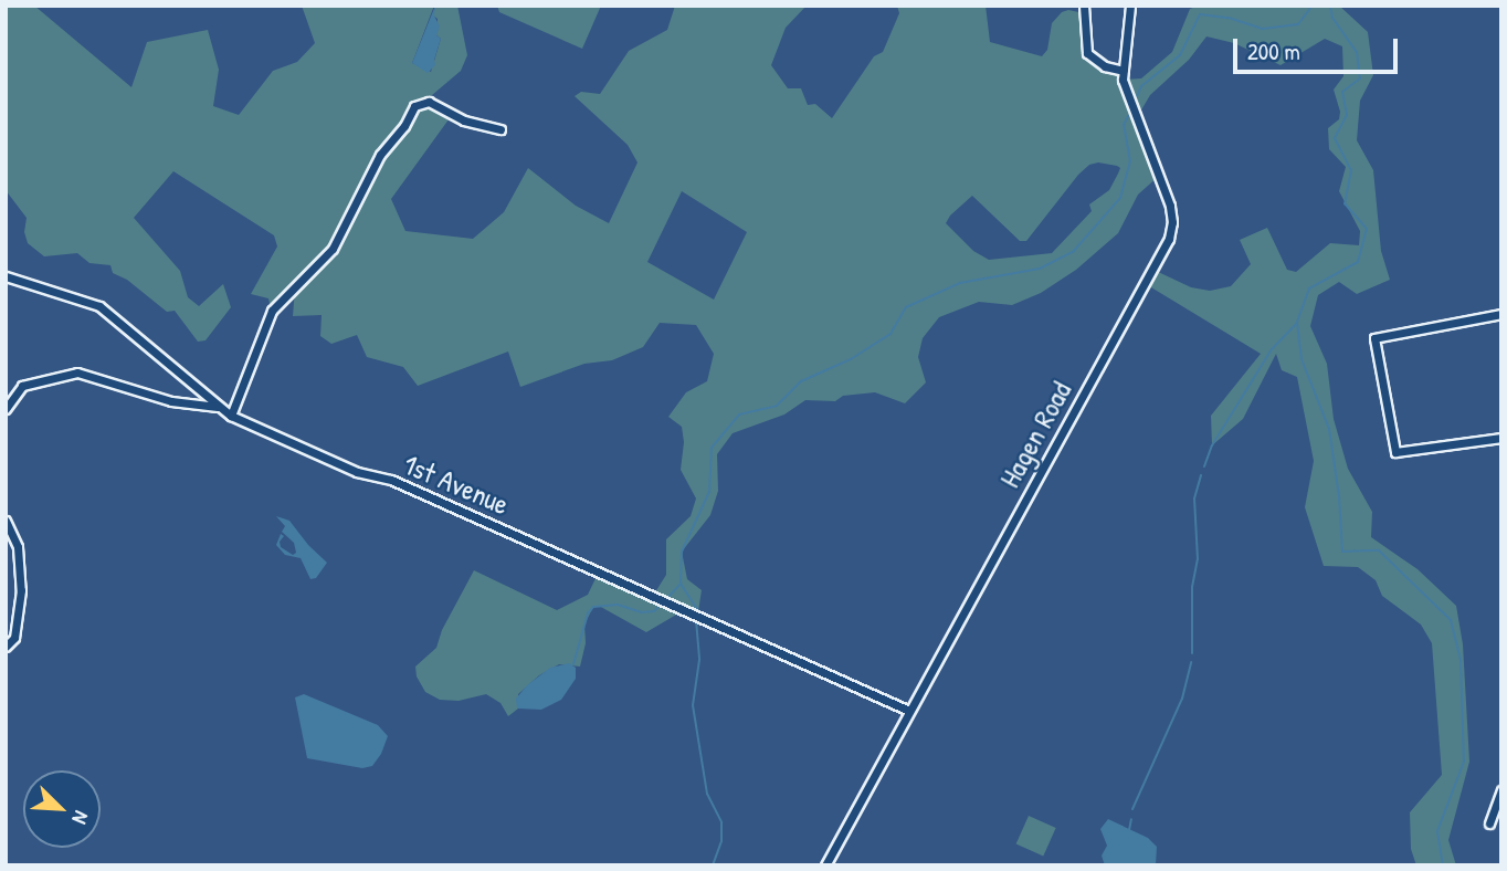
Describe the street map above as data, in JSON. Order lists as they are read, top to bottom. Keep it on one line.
{"streets":{"street":["Hagen Road","1st Avenue"]},"crossings":[["Hagen Road","1st Avenue"]],"scale_bar":"200 m","north":"bottom right"}
